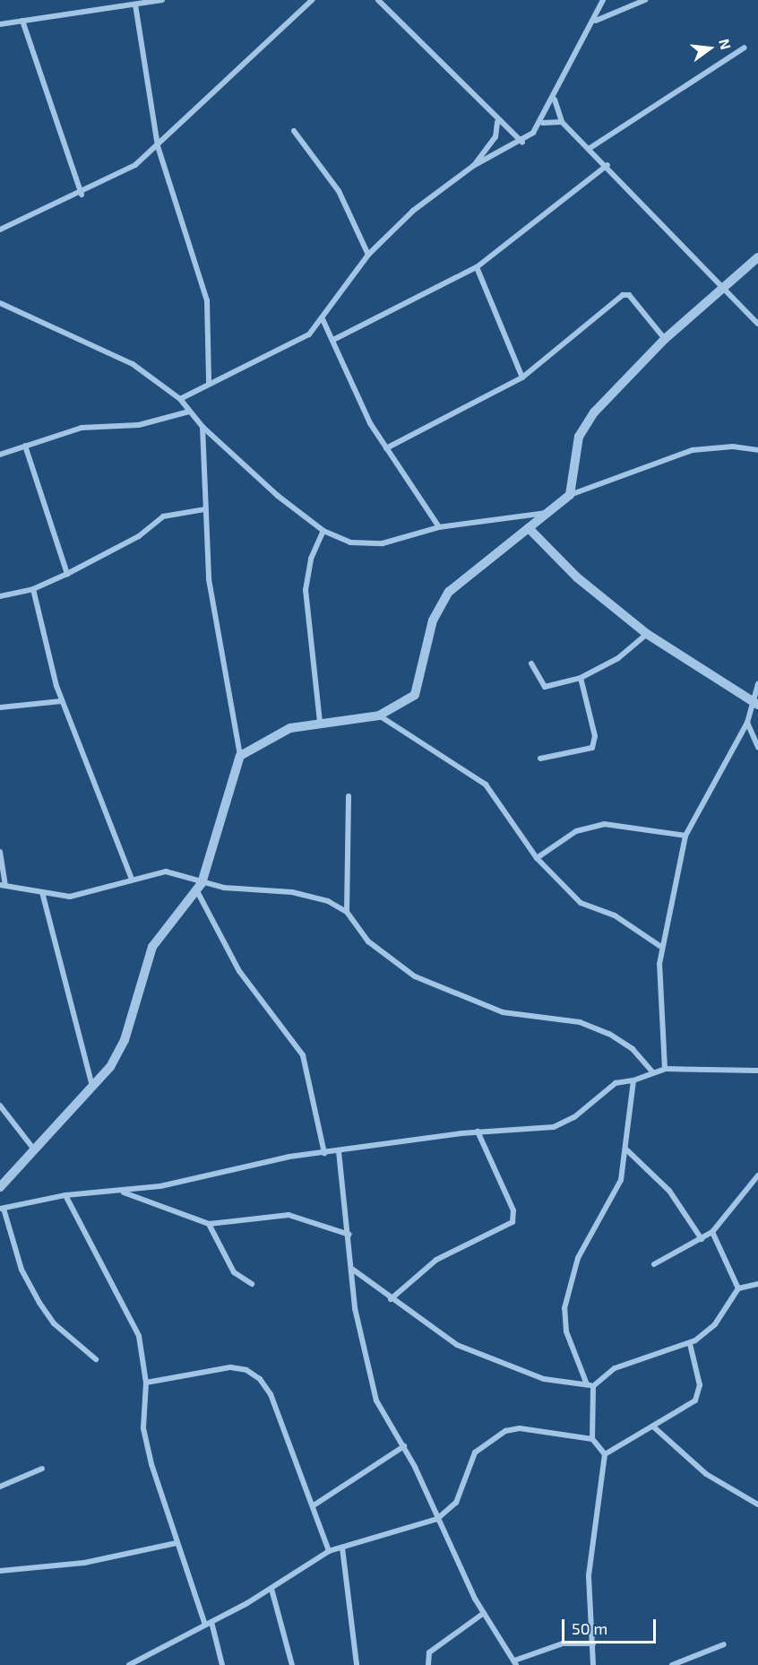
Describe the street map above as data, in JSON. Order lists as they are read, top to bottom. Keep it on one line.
{"scale_bar":"50 m","north":"right"}
